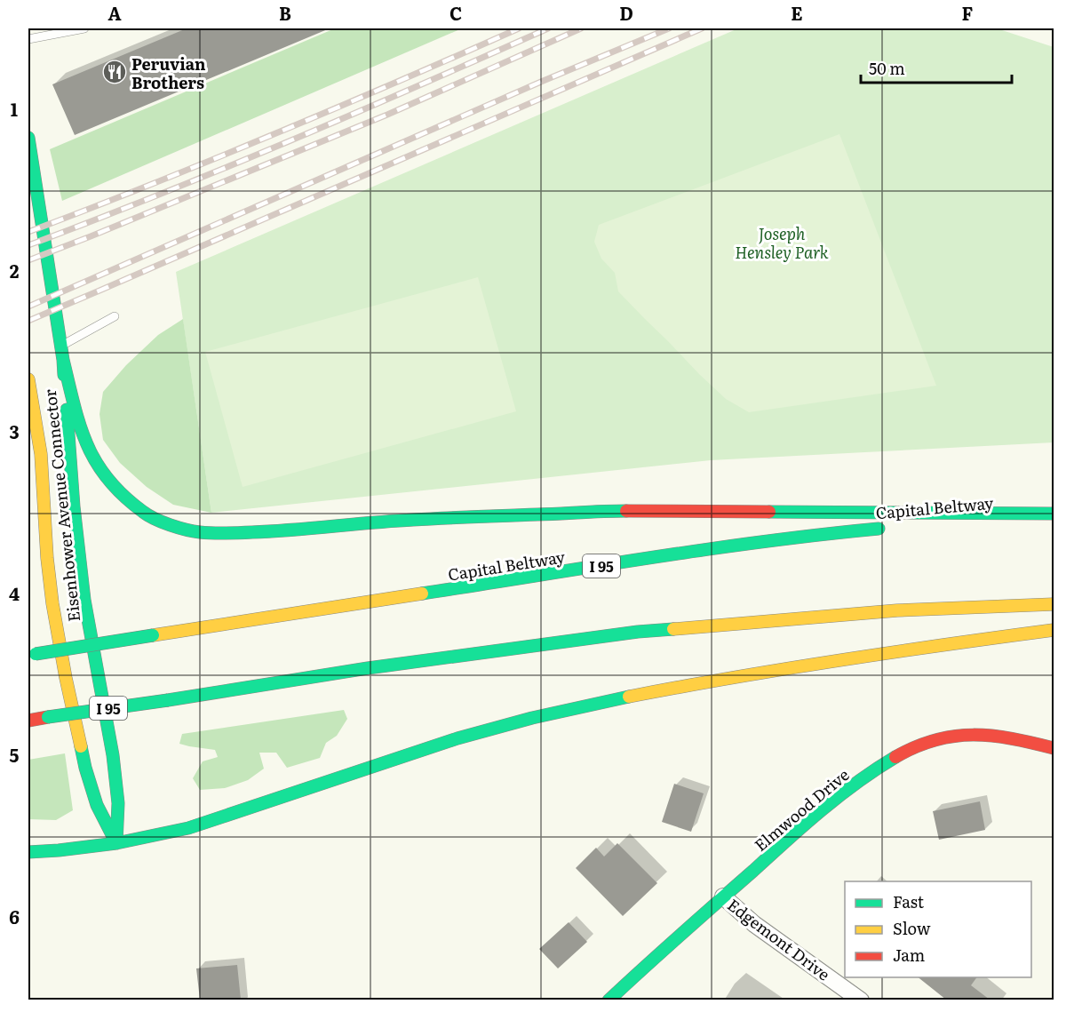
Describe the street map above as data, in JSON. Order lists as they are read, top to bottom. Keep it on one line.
{"streets":{"main road":["Eisenhower Avenue Connector","Capital Beltway","I 95","Elmwood Drive"],"street":["Edgemont Drive"]},"crossings":[["Elmwood Drive","Edgemont Drive"]],"parks":["Joseph Hensley Park"],"places":{"restaurant":["Peruvian Brothers"]},"legend":["Fast","Slow","Jam"],"scale_bar":"50 m","grid":{"columns":["A","B","C","D","E","F"],"rows":["1","2","3","4","5","6"]}}
